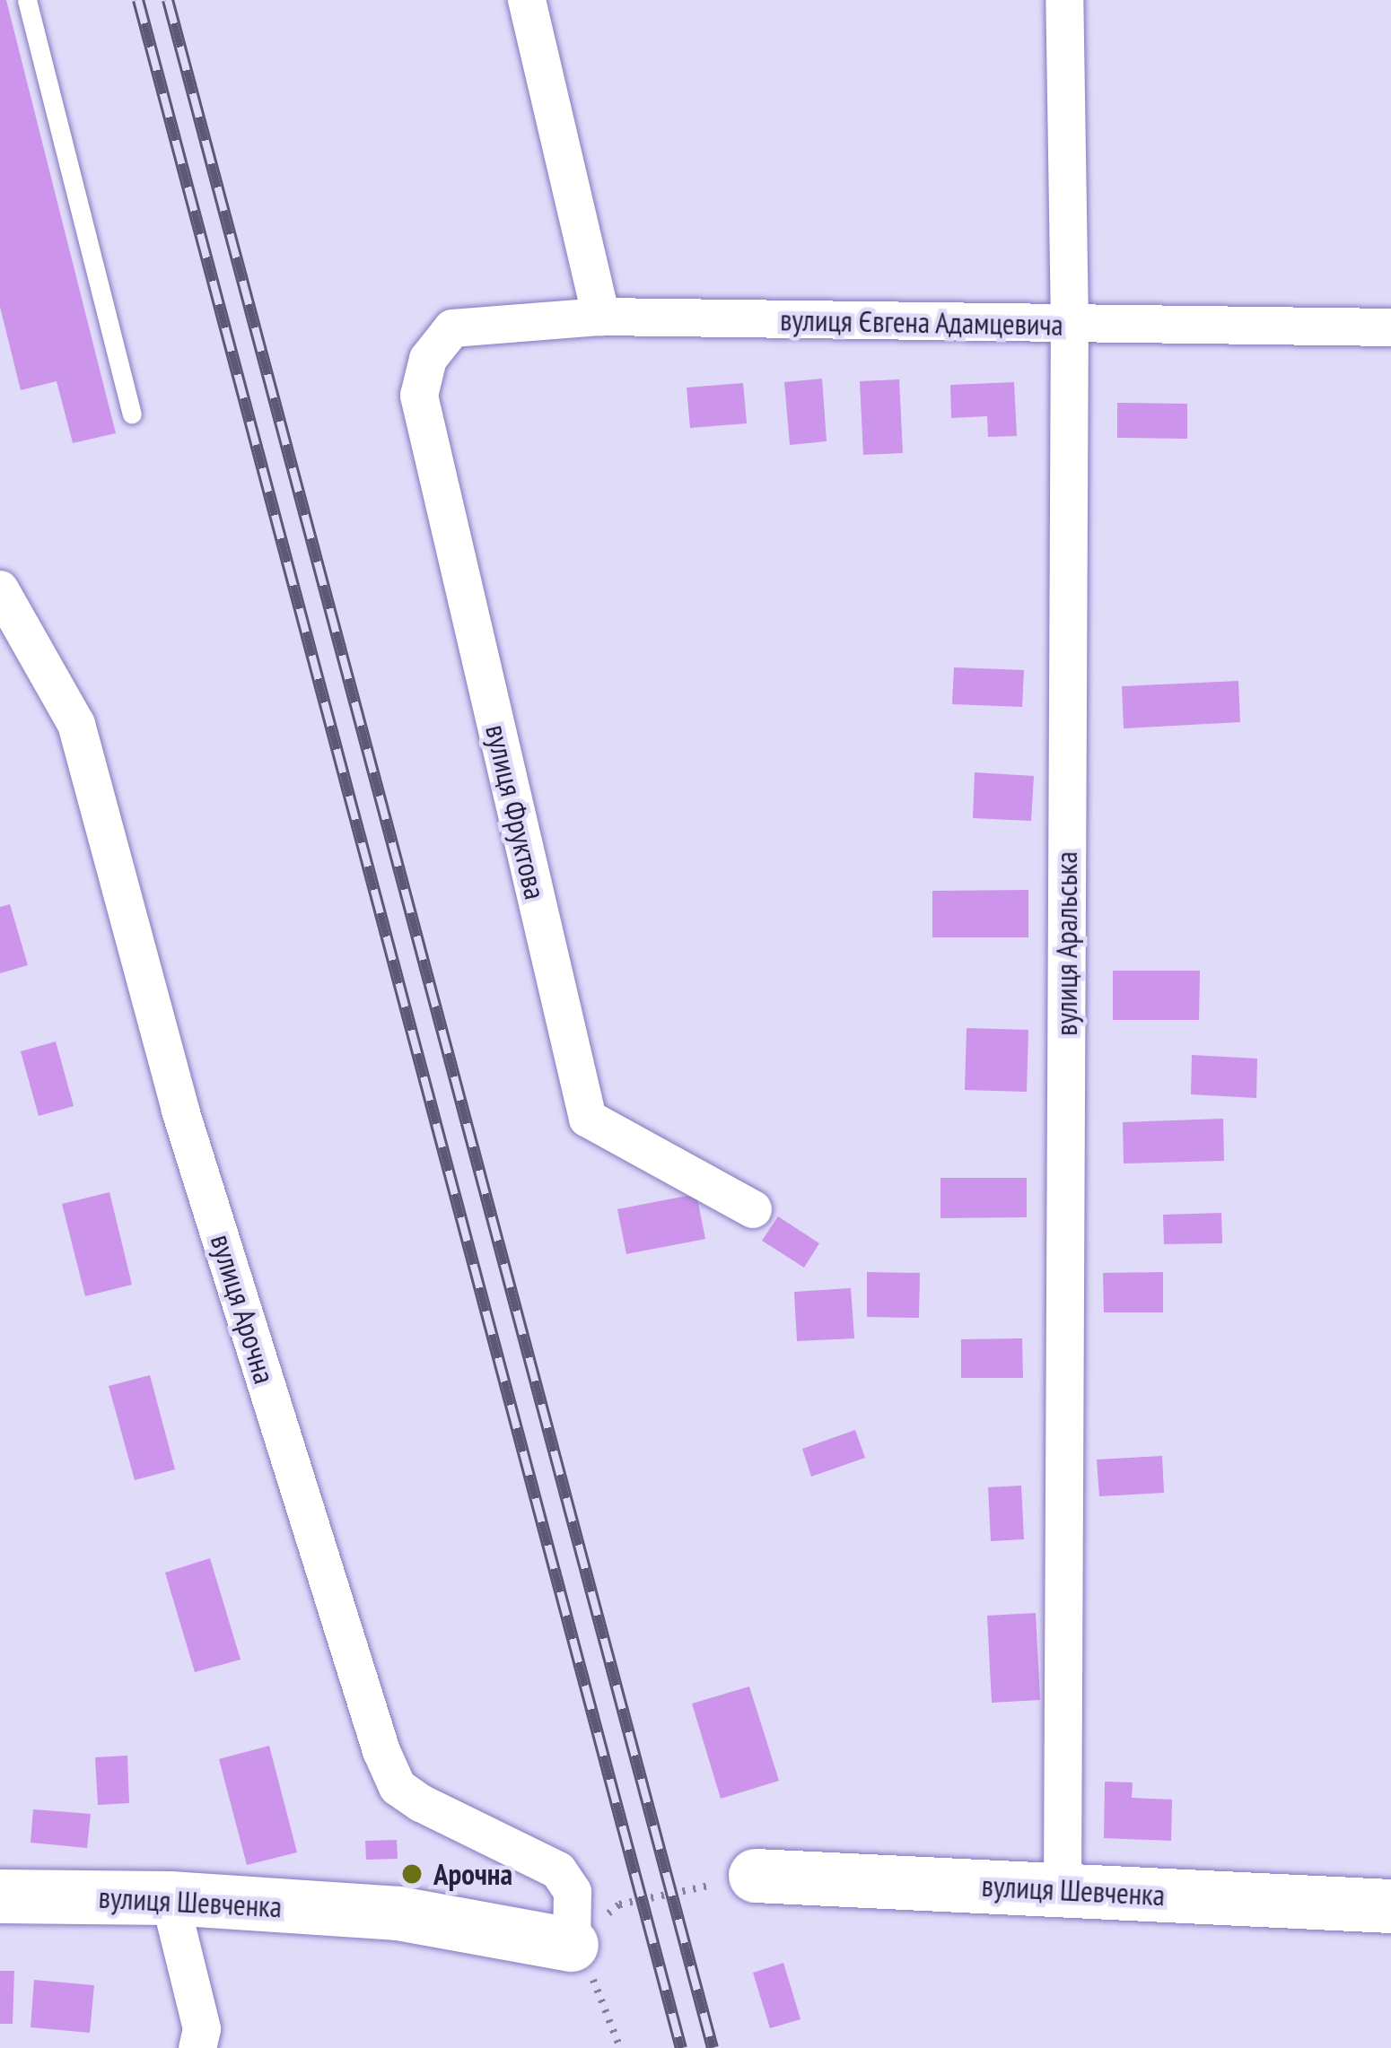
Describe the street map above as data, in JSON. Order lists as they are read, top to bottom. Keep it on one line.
{"streets":{"street":["вулиця Євгена Адамцевича","вулиця Фруктова","вулиця Аральська","вулиця Арочна","вулиця Шевченка"]},"crossings":[["вулиця Євгена Адамцевича","вулиця Фруктова"],["вулиця Євгена Адамцевича","вулиця Аральська"],["вулиця Аральська","вулиця Шевченка"],["вулиця Арочна","вулиця Шевченка"]],"places":["Арочна"]}
